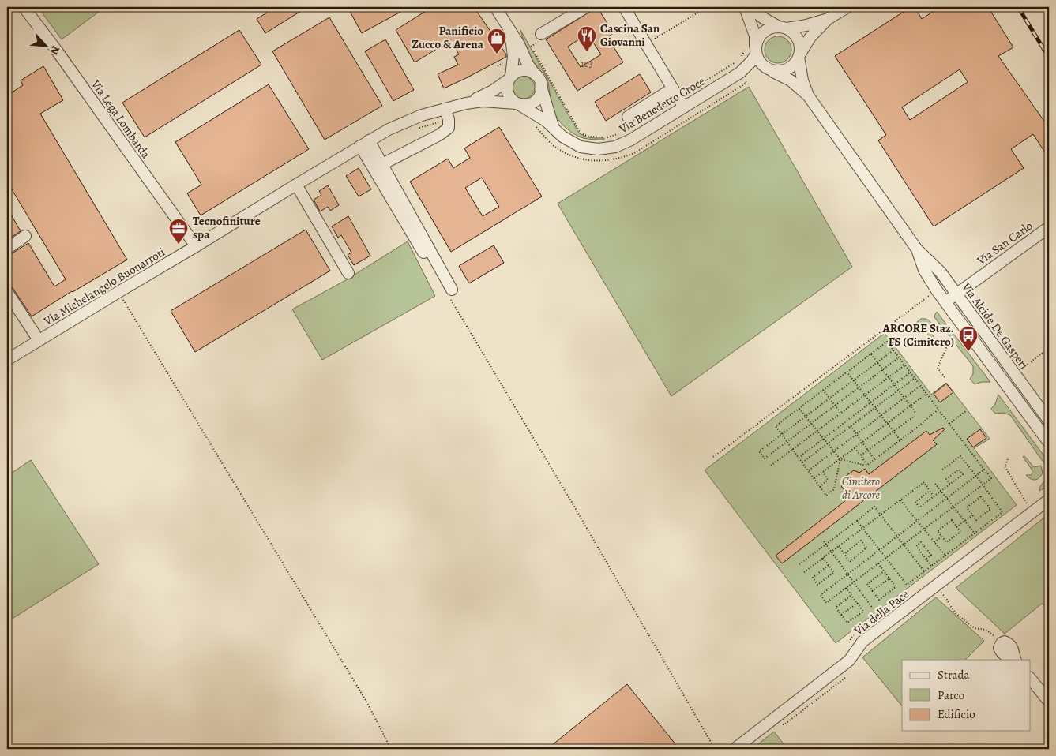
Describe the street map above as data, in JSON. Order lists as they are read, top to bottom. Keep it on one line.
{"streets":{"street":["Via Benedetto Croce","Via Lega Lombarda","Via San Carlo","Via Michelangelo Buonarroti","Via Alcide De Gasperi","Via della Pace"]},"crossings":[["Via Benedetto Croce","Via Michelangelo Buonarroti"],["Via Benedetto Croce","Via Alcide De Gasperi"],["Via Lega Lombarda","Via Michelangelo Buonarroti"],["Via San Carlo","Via Alcide De Gasperi"]],"parks":["Cimitero di Arcore"],"places":{"restaurant":["Cascina San Giovanni"],"shop":["Panificio Zucco & Arena"],"office":["Tecnofiniture spa"],"bus stop":["ARCORE Staz. FS (Cimitero)"]},"house_numbers":["103"],"legend":["Strada","Parco","Edificio"],"north":"bottom right"}
